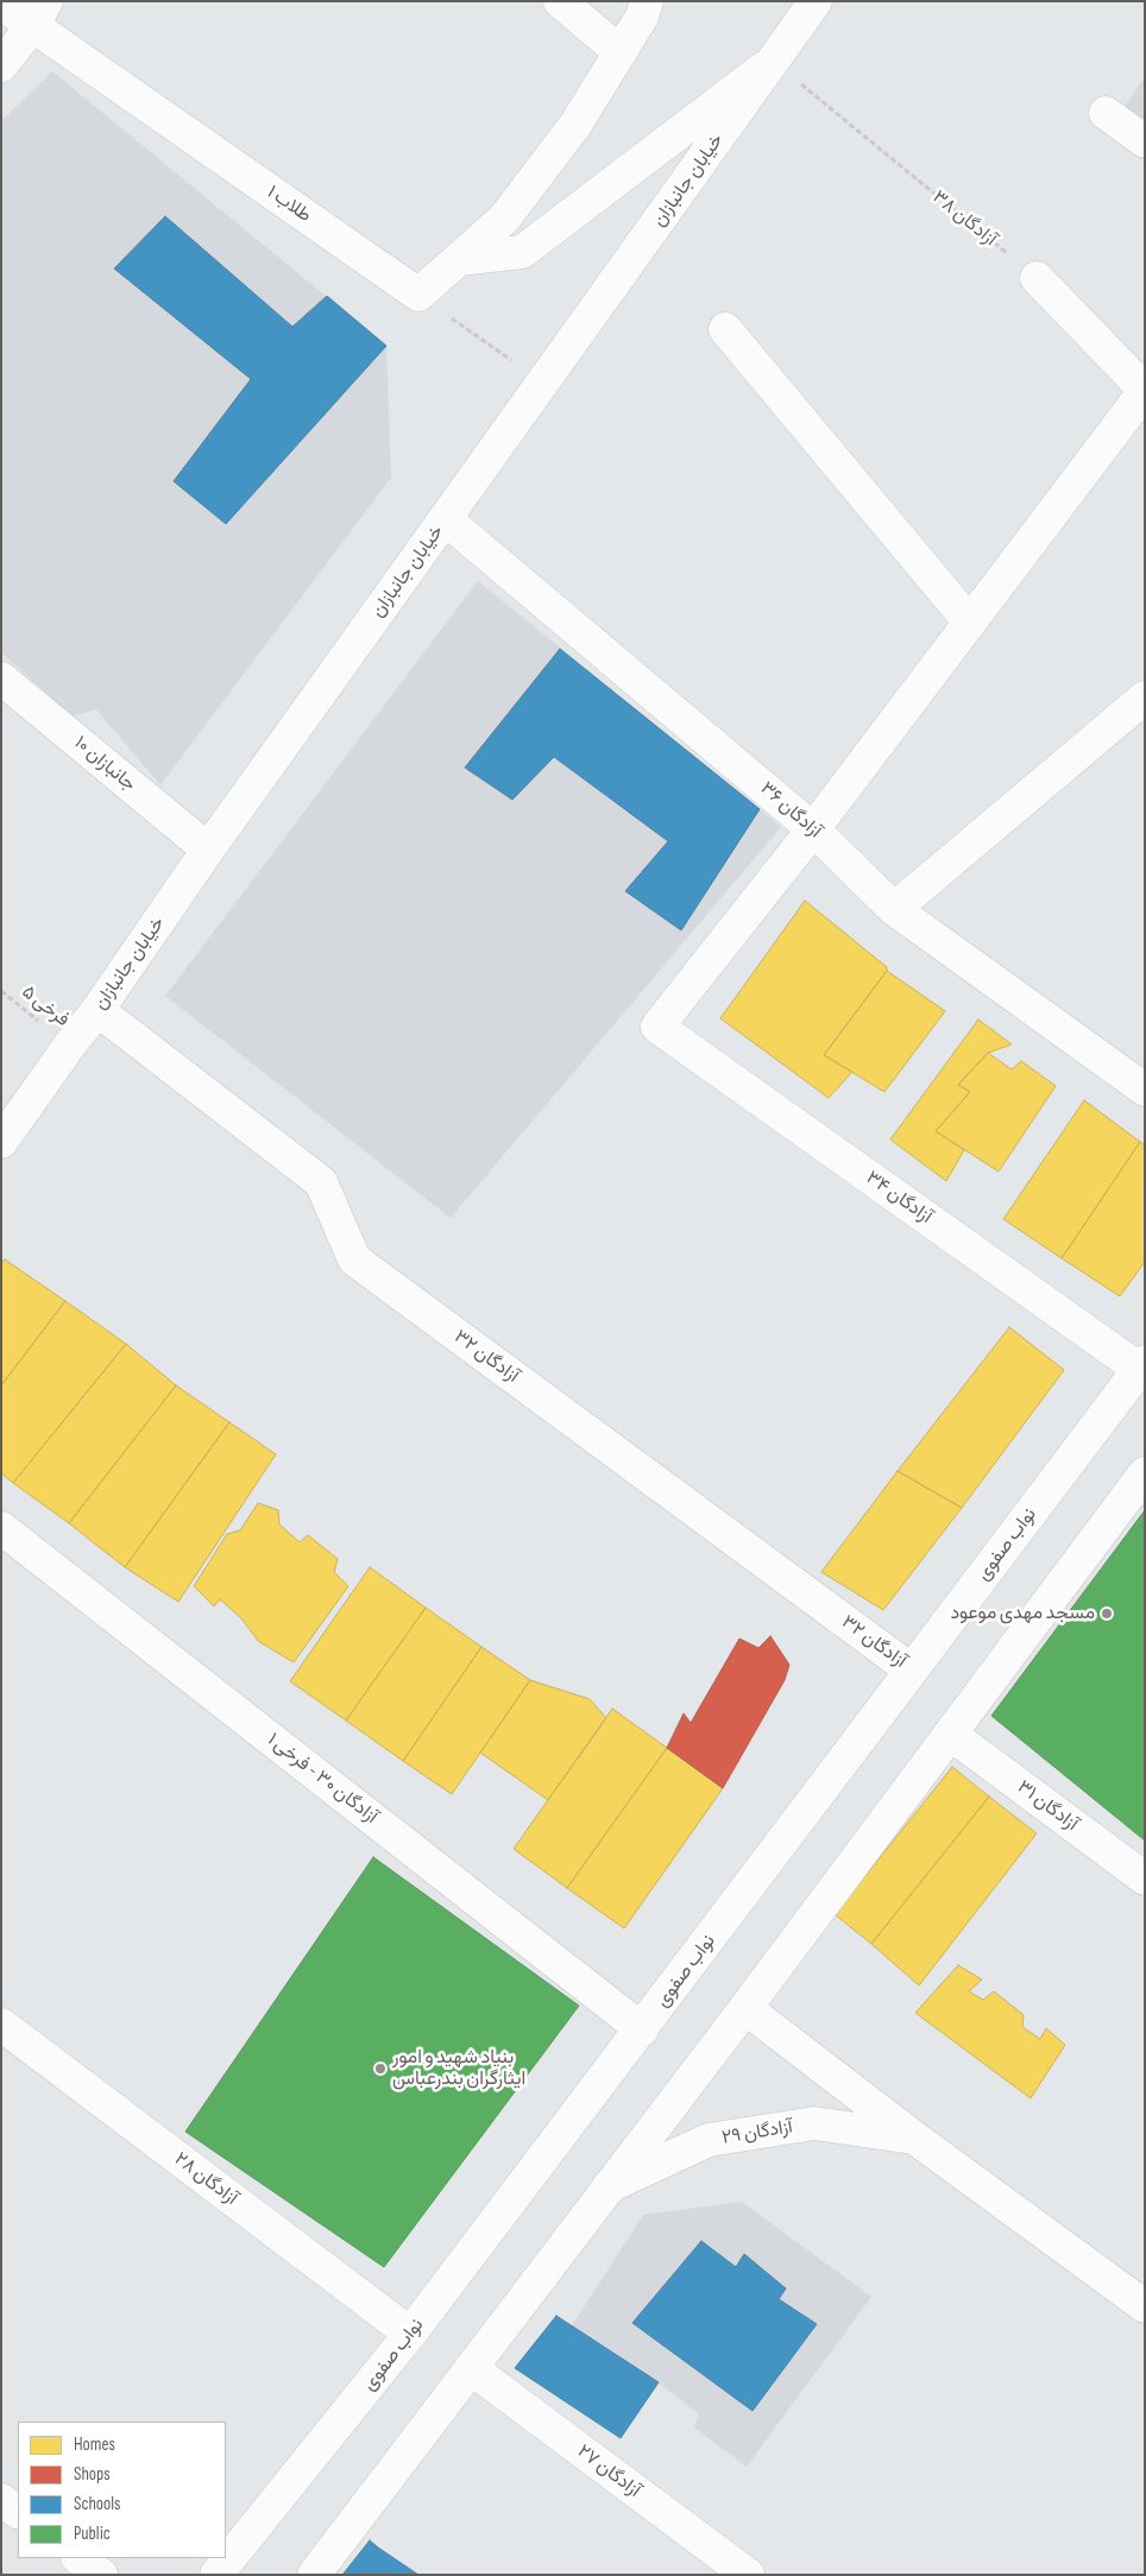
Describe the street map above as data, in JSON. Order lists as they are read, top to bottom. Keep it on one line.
{"streets":{"street":["خیابان جانبازان","طلاب ۱","جانبازان ۱۰","آزادگان ۳۶","آزادگان ۳۴","آزادگان ۳۲","نواب صفوی","آزادگان ۳۰ - فرخی ۱","آزادگان ۳۱","آزادگان ۲۹","آزادگان ۲۸","آزادگان ۲۷"],"path":["آزادگان ۳۸","فرخی ۵"]},"crossings":[["خیابان جانبازان","آزادگان ۳۸"],["خیابان جانبازان","جانبازان ۱۰"],["خیابان جانبازان","آزادگان ۳۶"],["خیابان جانبازان","فرخی ۵"],["خیابان جانبازان","آزادگان ۳۲"],["آزادگان ۳۶","آزادگان ۳۴"],["آزادگان ۳۴","نواب صفوی"],["آزادگان ۳۲","نواب صفوی"],["نواب صفوی","آزادگان ۳۰ - فرخی ۱"],["نواب صفوی","آزادگان ۲۸"]],"places":["مسجد مهدی موعود","بنیاد شهید و امور ایثارگران بندرعباس"],"legend":["Homes","Shops","Schools","Public"]}
